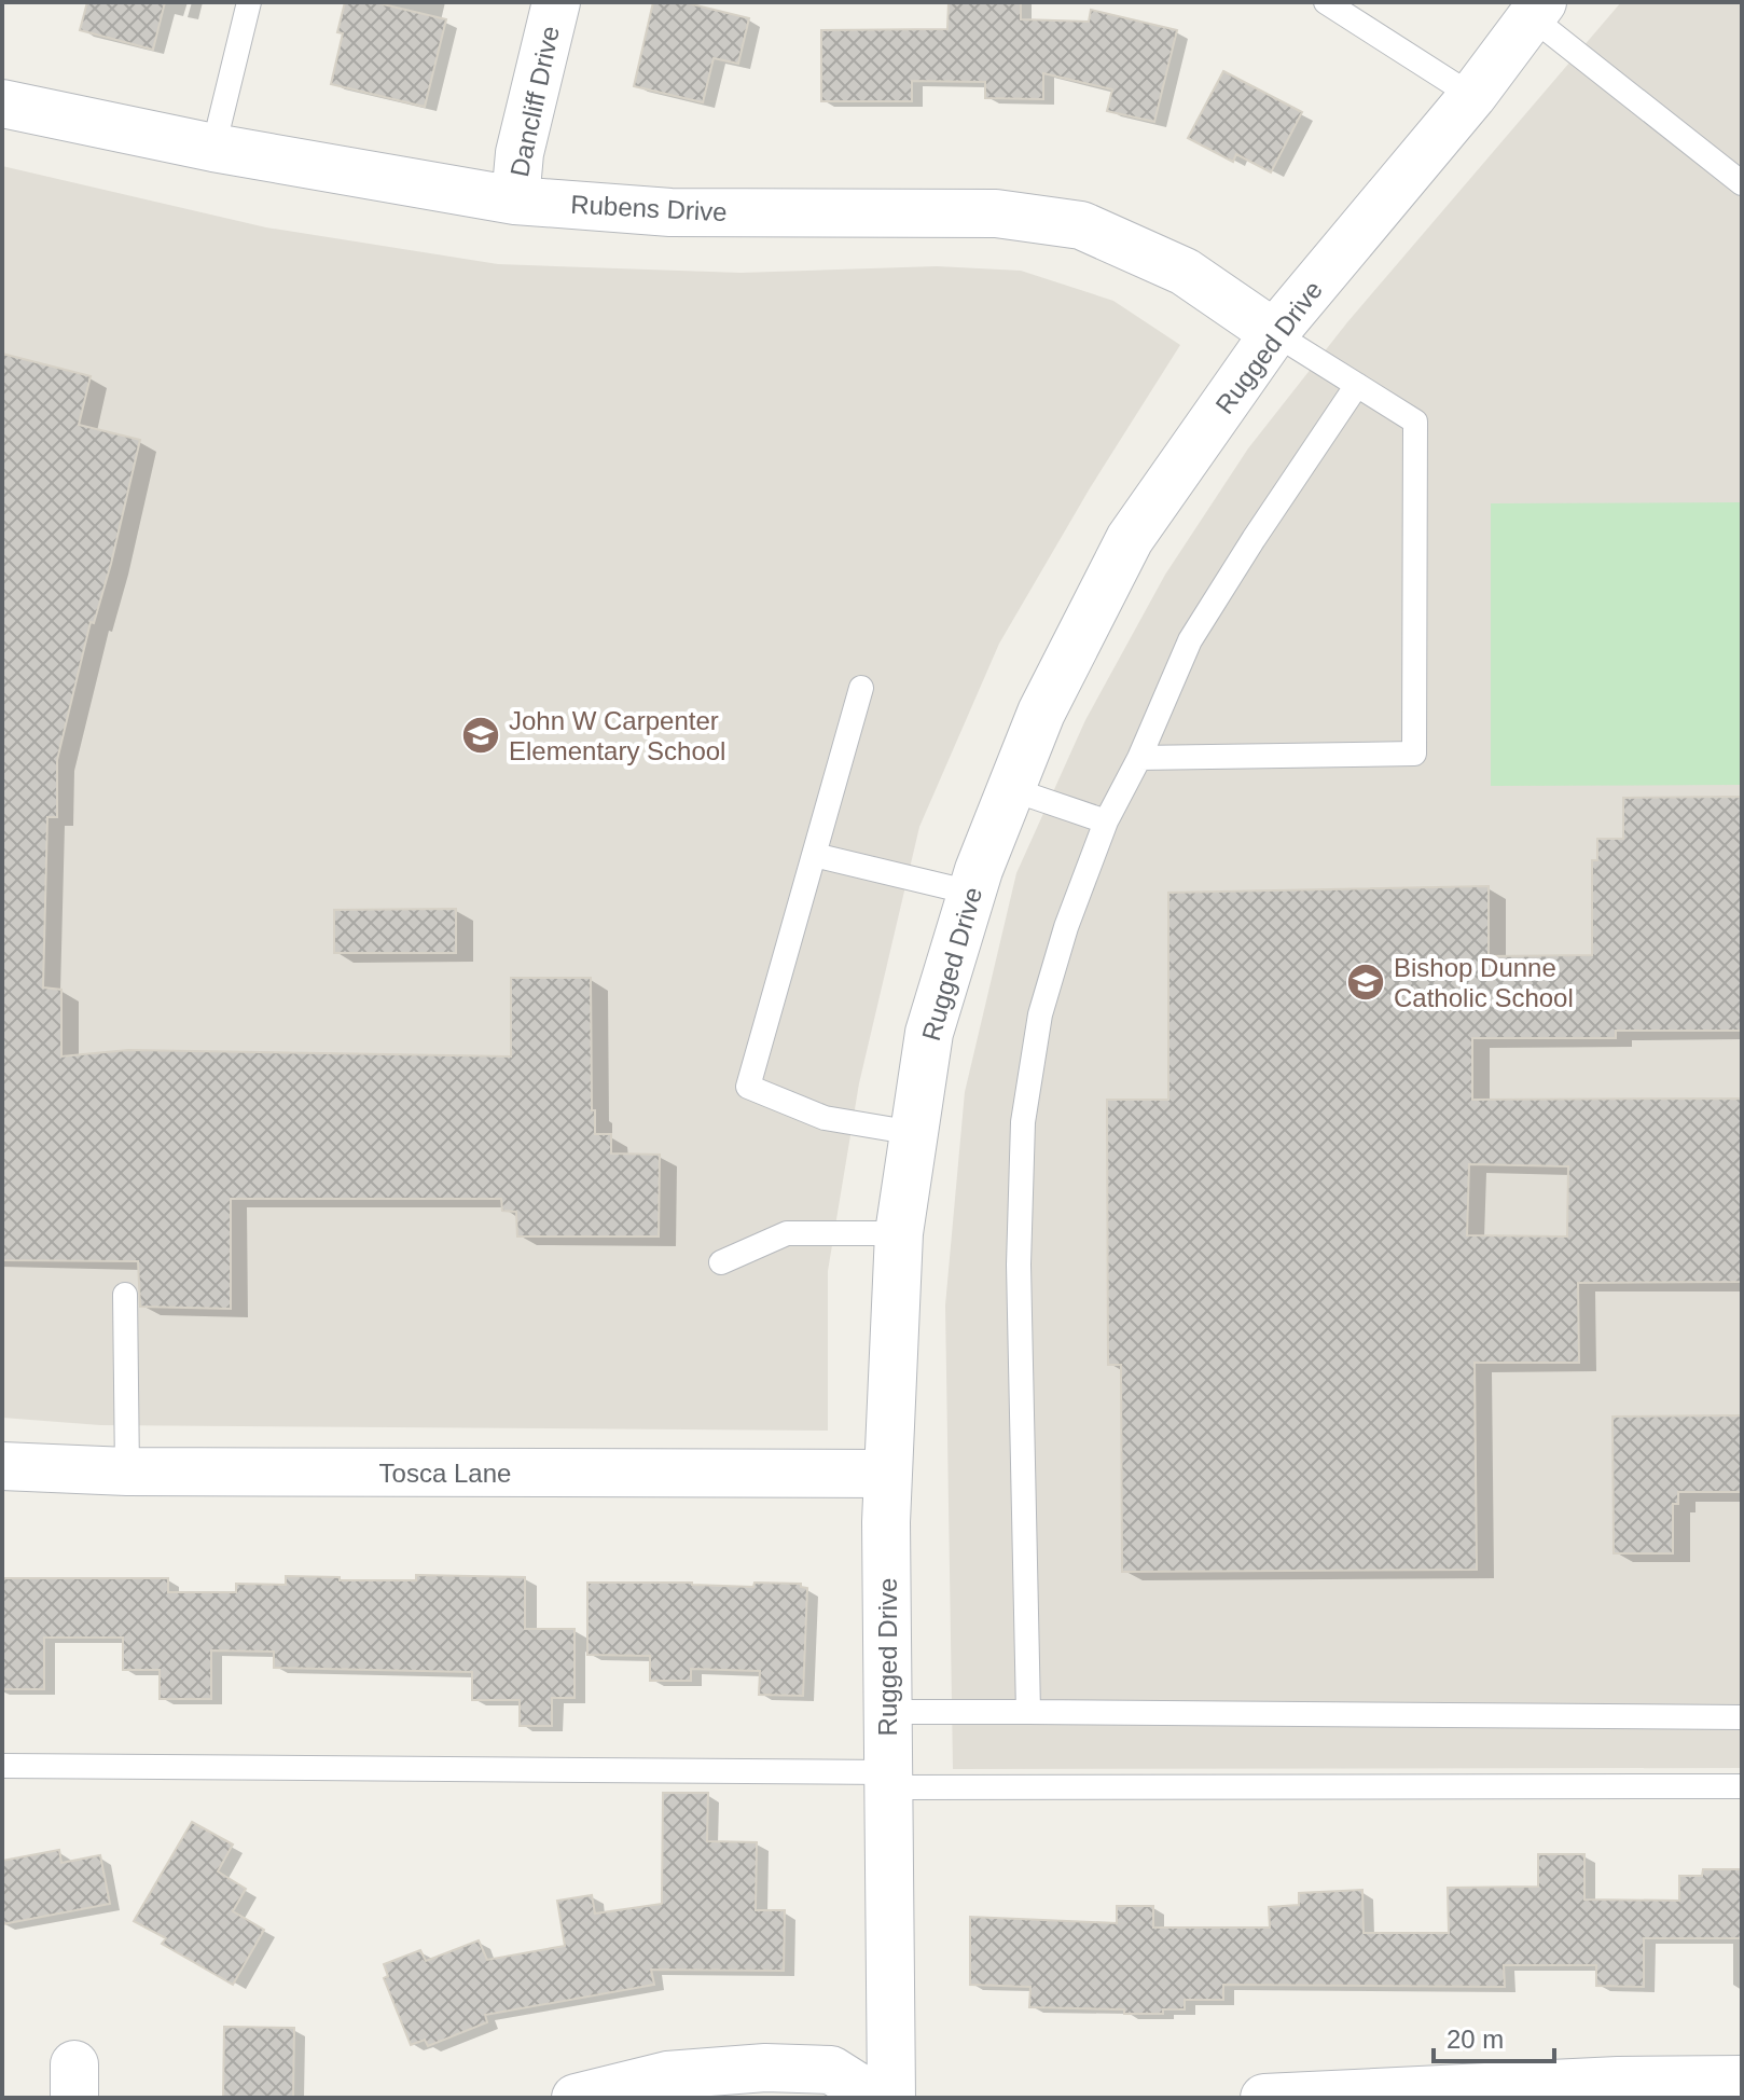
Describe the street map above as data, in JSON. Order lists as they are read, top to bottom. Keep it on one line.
{"streets":{"street":["Dancliff Drive","Rubens Drive","Rugged Drive","Tosca Lane"]},"crossings":[["Dancliff Drive","Rubens Drive"],["Rubens Drive","Rugged Drive"],["Rugged Drive","Tosca Lane"]],"places":{"school or university":["John W Carpenter Elementary School","Bishop Dunne Catholic School"]},"scale_bar":"20 m"}
